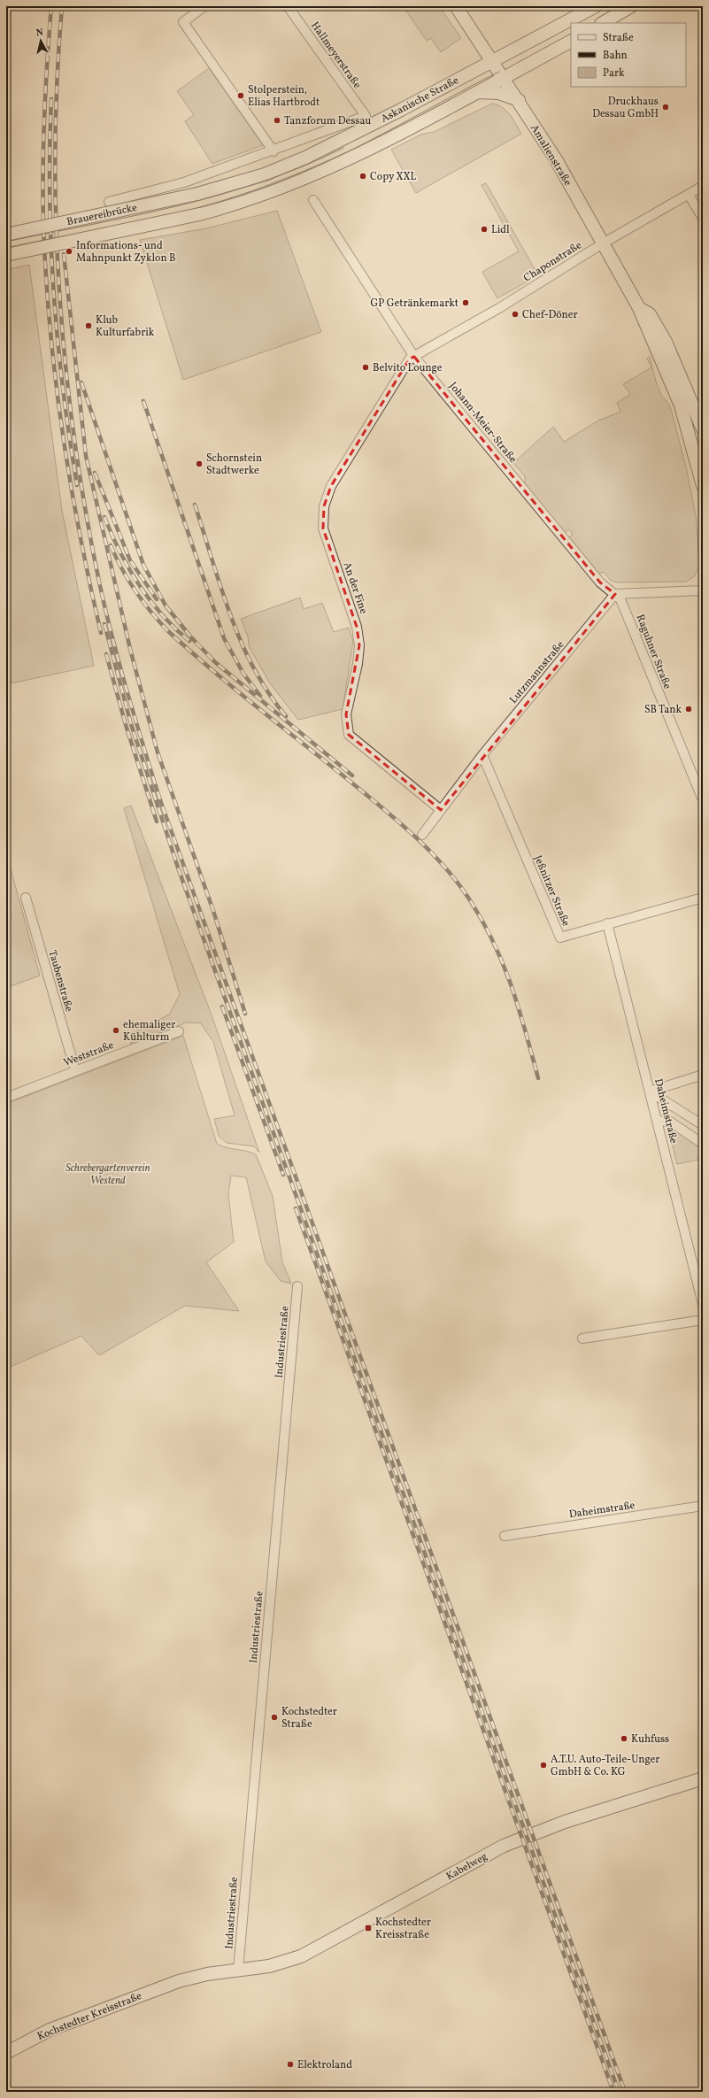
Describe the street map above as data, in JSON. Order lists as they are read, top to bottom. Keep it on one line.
{"streets":{"main road":["Askanische Straße","Amalienstraße","Brauereibrücke","Kabelweg","Kochstedter Kreisstraße"],"street":["Hallmeyerstraße","Chaponstraße","Johann-Meier-Straße","An der Fine","Raguhner Straße","Lutzmannstraße","Jeßnitzer Straße","Taubenstraße","Weststraße","Daheimstraße","Industriestraße"]},"crossings":[["Hallmeyerstraße","Askanische Straße"],["Askanische Straße","Amalienstraße"],["Askanische Straße","Brauereibrücke"],["Amalienstraße","Chaponstraße"],["Chaponstraße","Johann-Meier-Straße"],["Chaponstraße","An der Fine"],["Johann-Meier-Straße","An der Fine"],["Johann-Meier-Straße","Raguhner Straße"],["Johann-Meier-Straße","Lutzmannstraße"],["An der Fine","Lutzmannstraße"],["Raguhner Straße","Lutzmannstraße"],["Lutzmannstraße","Jeßnitzer Straße"],["Jeßnitzer Straße","Daheimstraße"],["Taubenstraße","Weststraße"],["Industriestraße","Kabelweg"],["Industriestraße","Kochstedter Kreisstraße"],["Kabelweg","Kochstedter Kreisstraße"]],"parks":["Schrebergartenverein Westend"],"places":{"other":["Stolperstein, Elias Hartbrodt","Druckhaus Dessau GmbH","Tanzforum Dessau","Copy XXL","Lidl","Informations- und Mahnpunkt Zyklon B","GP Getränkemarkt","Chef-Döner","Klub Kulturfabrik","Belvito Lounge","Schornstein Stadtwerke","SB Tank","ehemaliger Kühlturm","Kochstedter Straße","Kuhfuss","A.T.U. Auto-Teile-Unger GmbH & Co. KG","Elektroland"],"transit":["Kochstedter Kreisstraße"]},"legend":["Straße","Bahn","Park"],"north":"top"}
